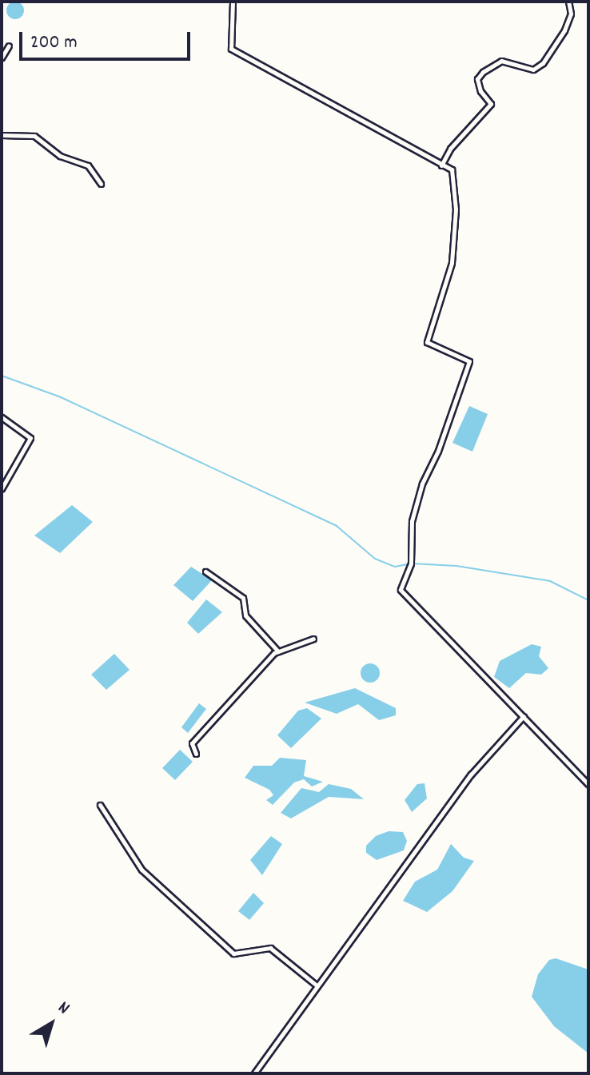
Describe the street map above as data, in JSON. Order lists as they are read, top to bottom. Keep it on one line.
{"scale_bar":"200 m","north":"top right"}
